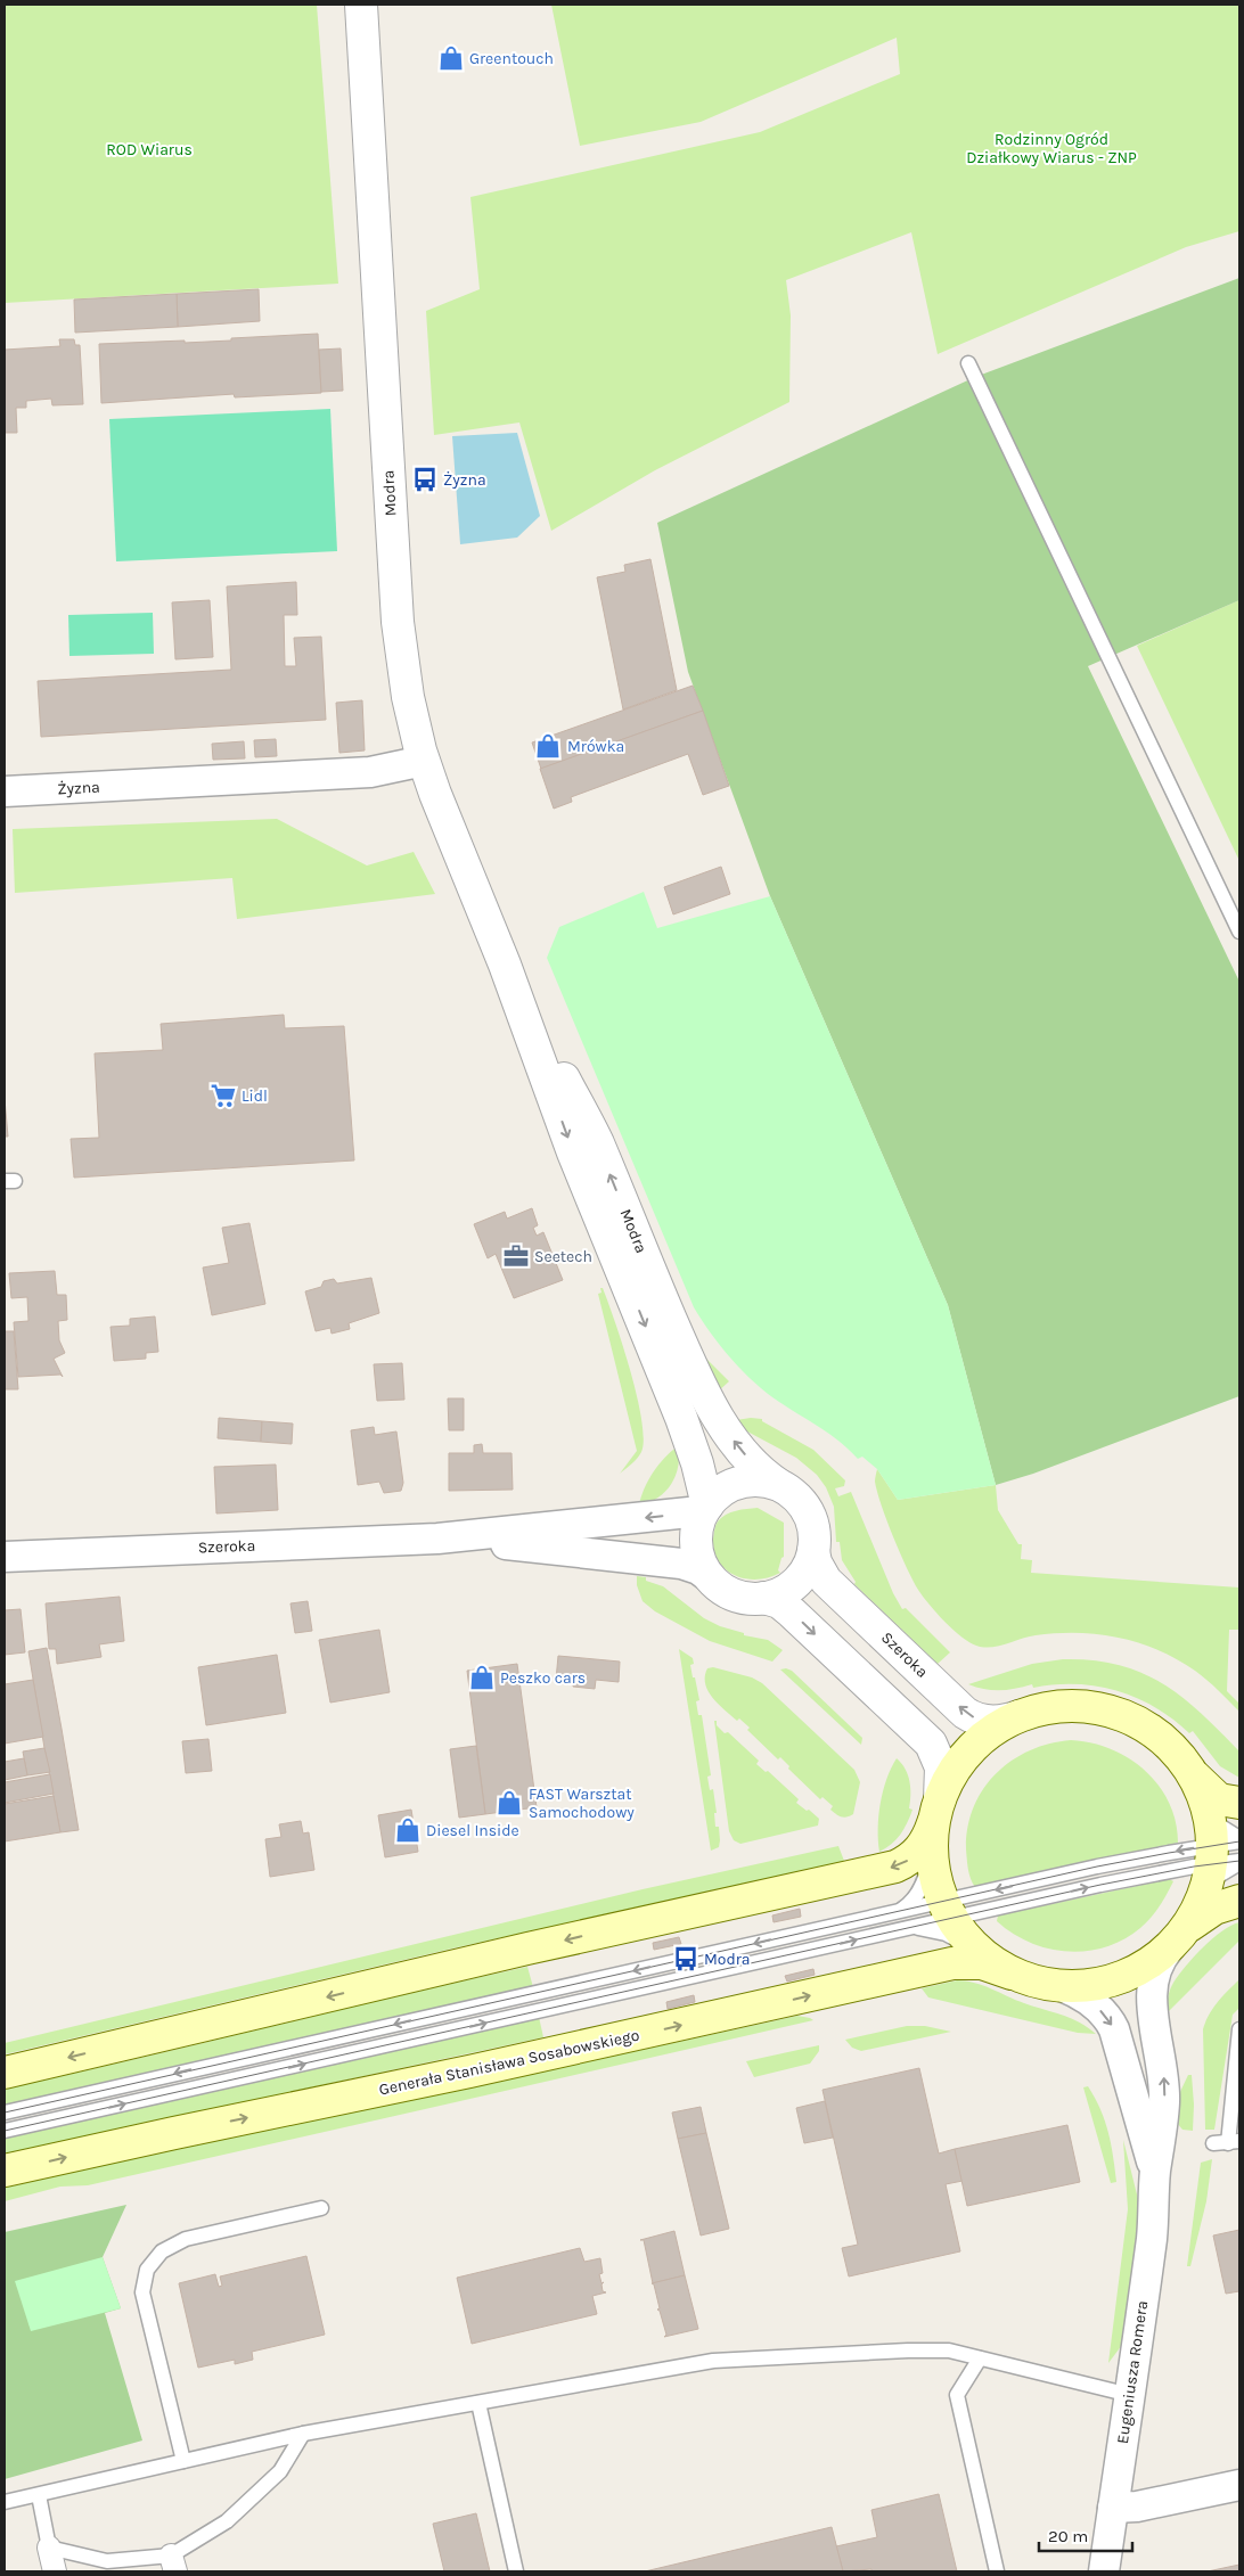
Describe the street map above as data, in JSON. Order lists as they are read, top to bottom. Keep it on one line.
{"streets":{"main road":["Generała Stanisława Sosabowskiego"],"street":["Modra","Żyzna","Szeroka","Eugeniusza Romera"]},"crossings":[["Modra","Żyzna"],["Modra","Szeroka"]],"parks":["Rodzinny Ogród Działkowy Wiarus - ZNP","ROD Wiarus"],"places":{"shop":["Greentouch","Mrówka","Peszko cars","FAST Warsztat Samochodowy","Diesel Inside"],"bus stop":["Żyzna","Modra"],"supermarket":["Lidl"],"office":["Seetech"]},"scale_bar":"20 m"}
